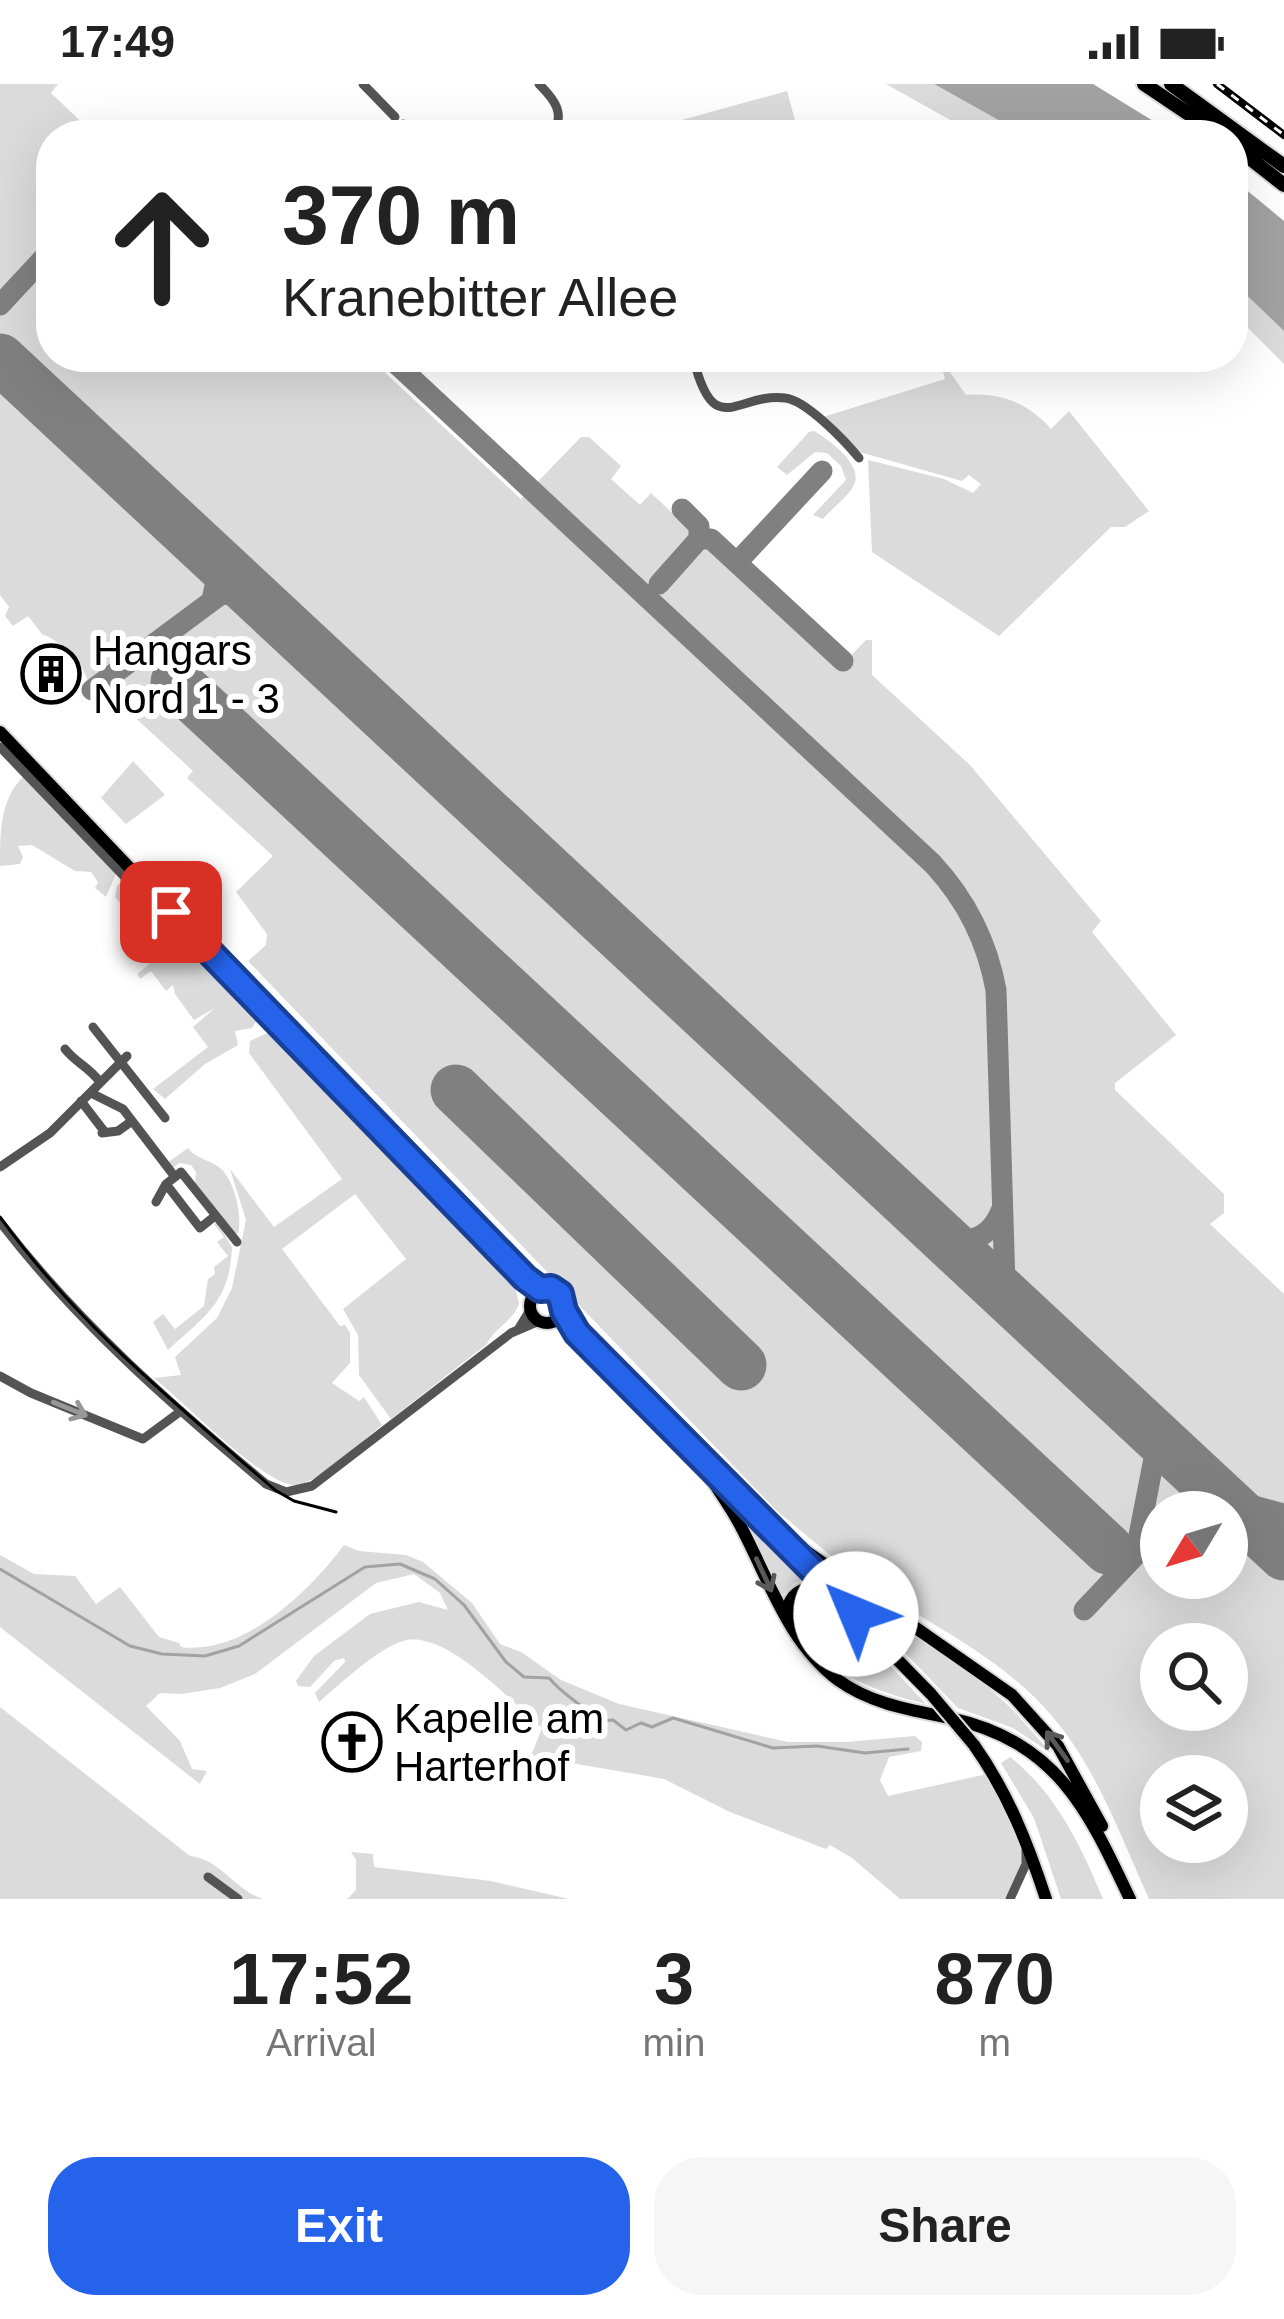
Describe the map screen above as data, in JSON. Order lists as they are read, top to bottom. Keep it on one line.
{"places":{"building":["Hangars Nord 1 - 3"],"church":["Kapelle am Harterhof"]},"north":"bottom left","page":{"status":"17:49","turn":["370 m","Kranebitter Allee"],"eta":["17:52","Arrival","3","min","870","m"],"buttons":["Exit","Share"]}}
